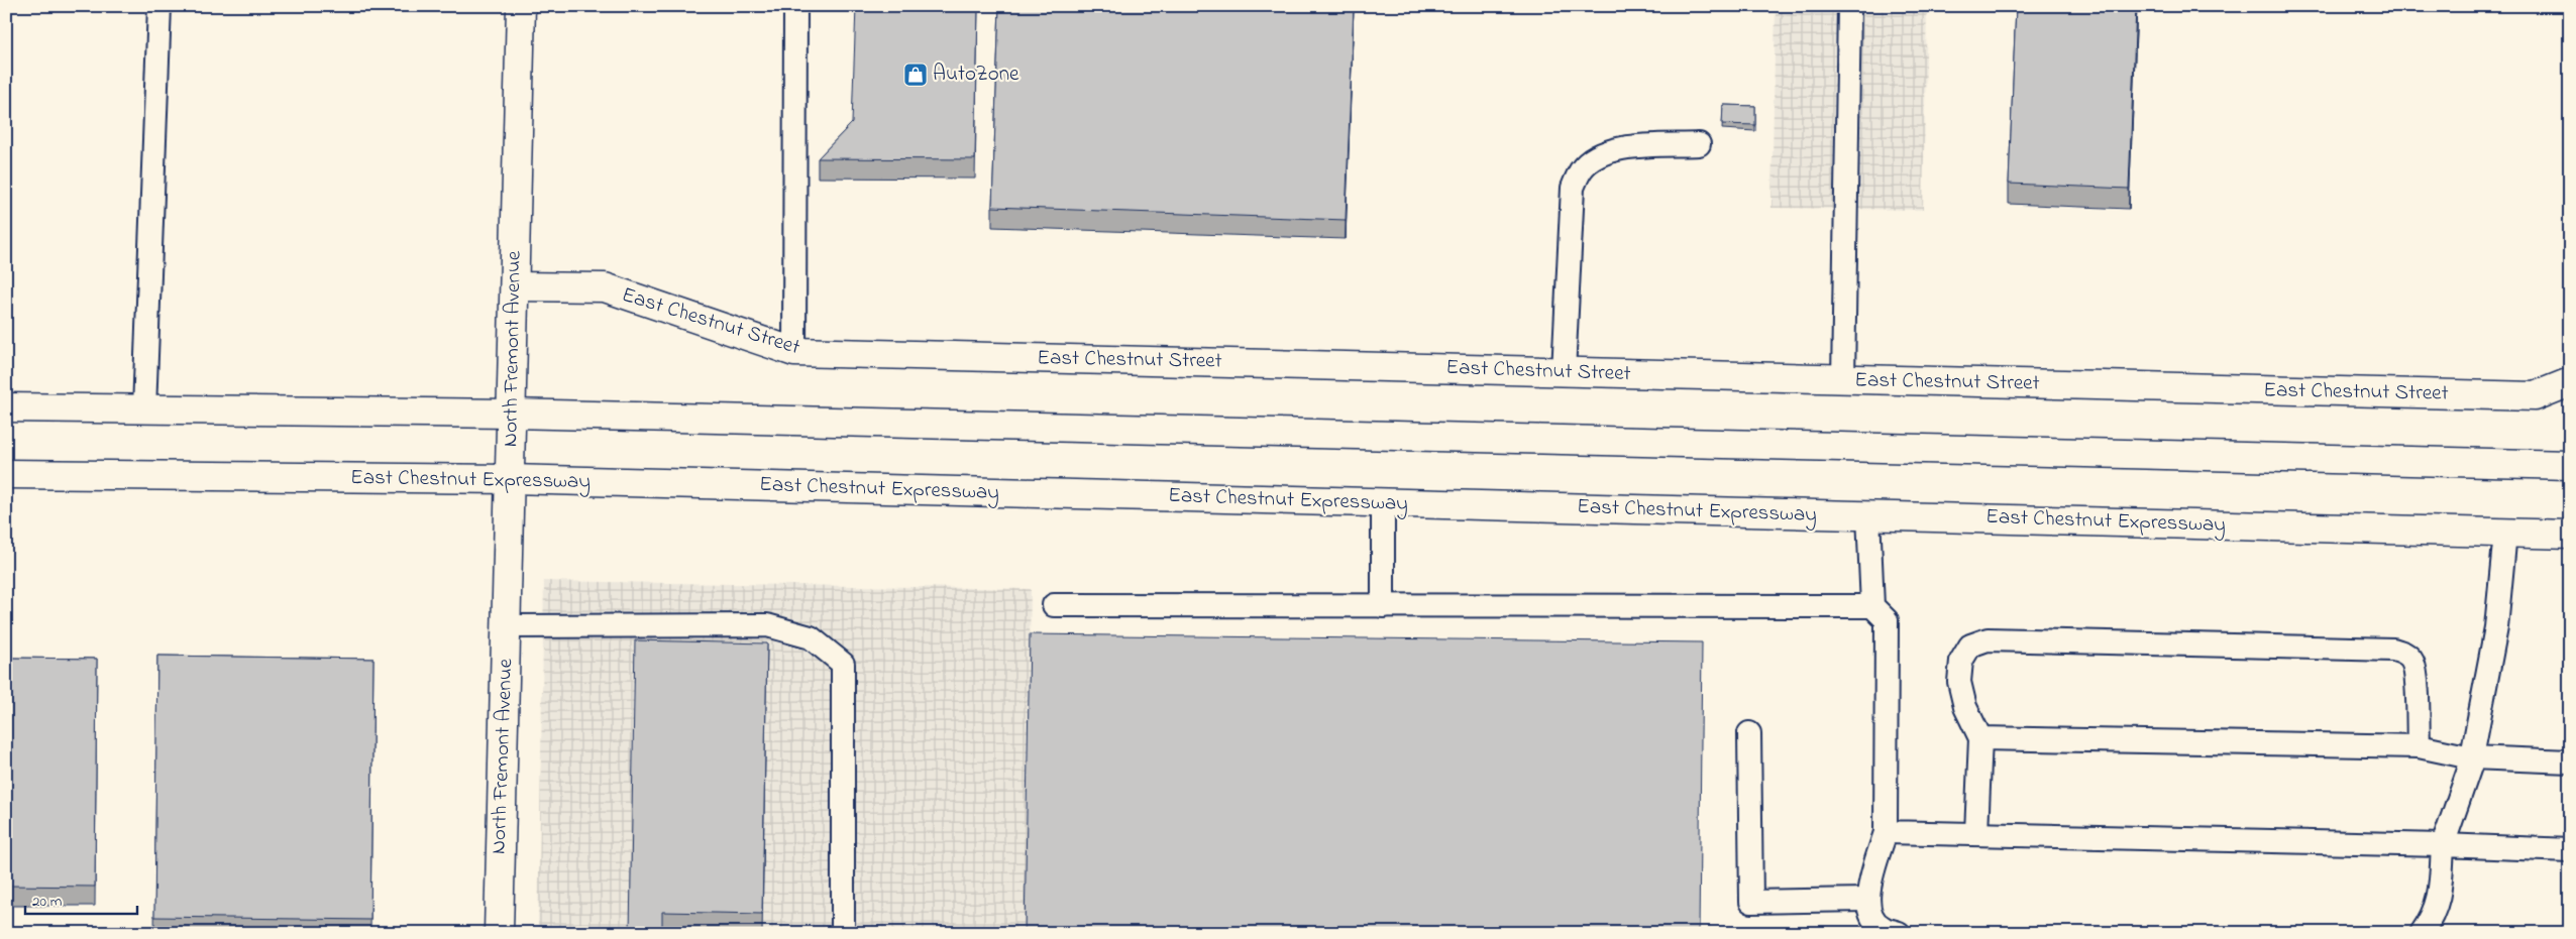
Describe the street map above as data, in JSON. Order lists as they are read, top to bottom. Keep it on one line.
{"streets":{"main road":["East Chestnut Street","North Fremont Avenue","East Chestnut Expressway"]},"crossings":[["East Chestnut Street","North Fremont Avenue"],["North Fremont Avenue","East Chestnut Expressway"]],"places":{"shop":["AutoZone"]},"scale_bar":"20 m"}
